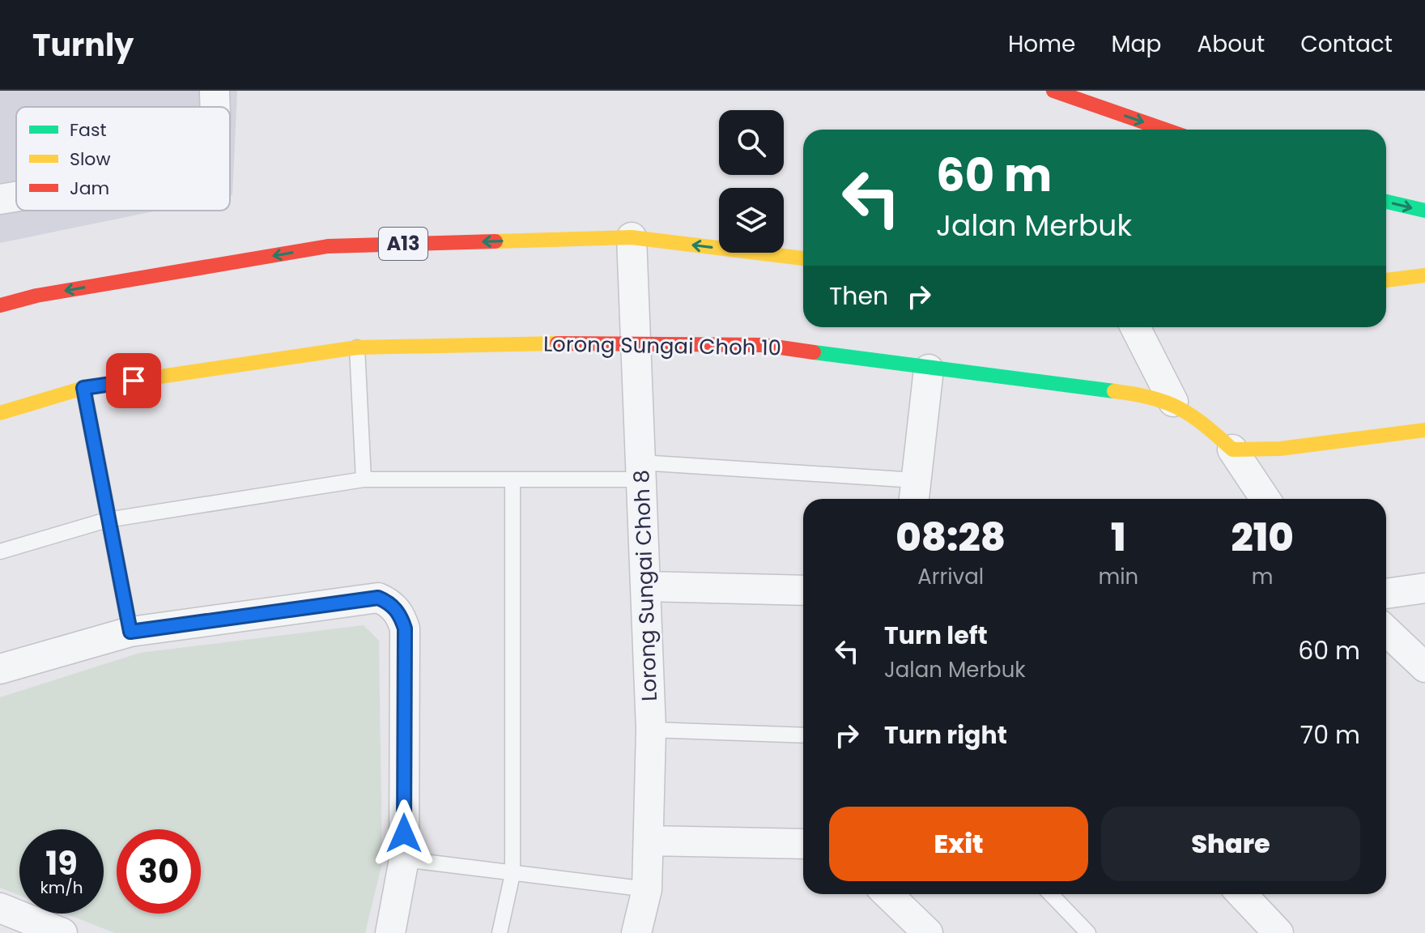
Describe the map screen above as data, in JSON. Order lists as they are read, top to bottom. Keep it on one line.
{"streets":{"street":["A13","Lorong Sungai Choh 10","Lorong Sungai Choh 8"]},"crossings":[["A13","Lorong Sungai Choh 8"],["Lorong Sungai Choh 10","Lorong Sungai Choh 8"]],"legend":["Fast","Slow","Jam"],"page":{"header":"Turnly","nav":["Home","Map","About","Contact"],"turn":["60 m","Jalan Merbuk"],"then":"Then","eta":["08:28","Arrival","1","min","210","m"],"list":[{"name":"Turn left","note":"Jalan Merbuk","value":"60 m"},{"name":"Turn right","value":"70 m"}],"buttons":["Exit","Share"],"speed":"19 km/h","limit":"30"}}
